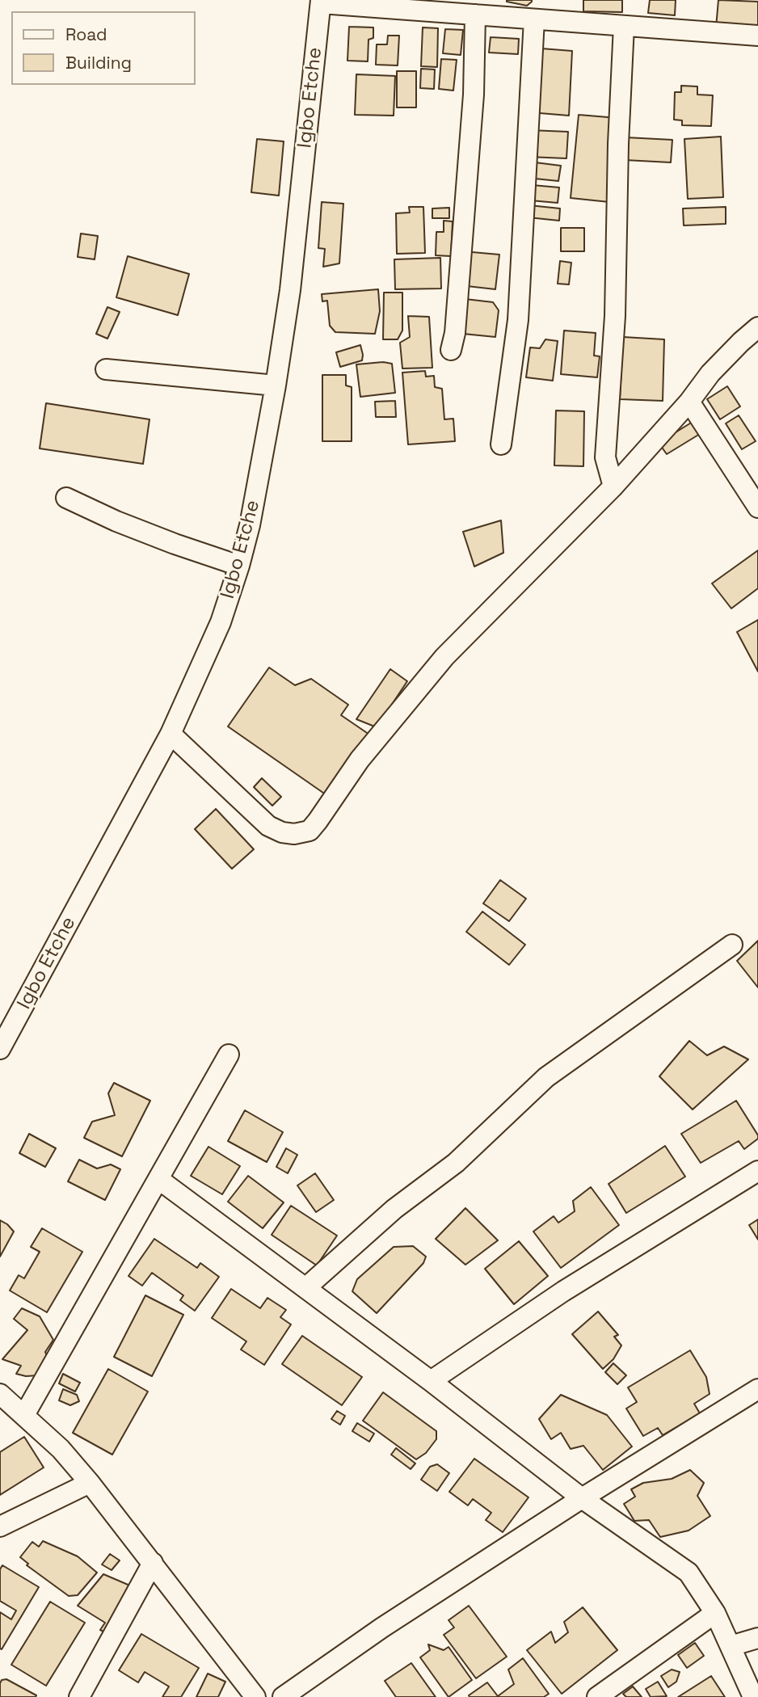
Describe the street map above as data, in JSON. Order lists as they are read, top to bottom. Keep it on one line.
{"streets":{"street":["Igbo Etche"]},"legend":["Road","Building"]}
